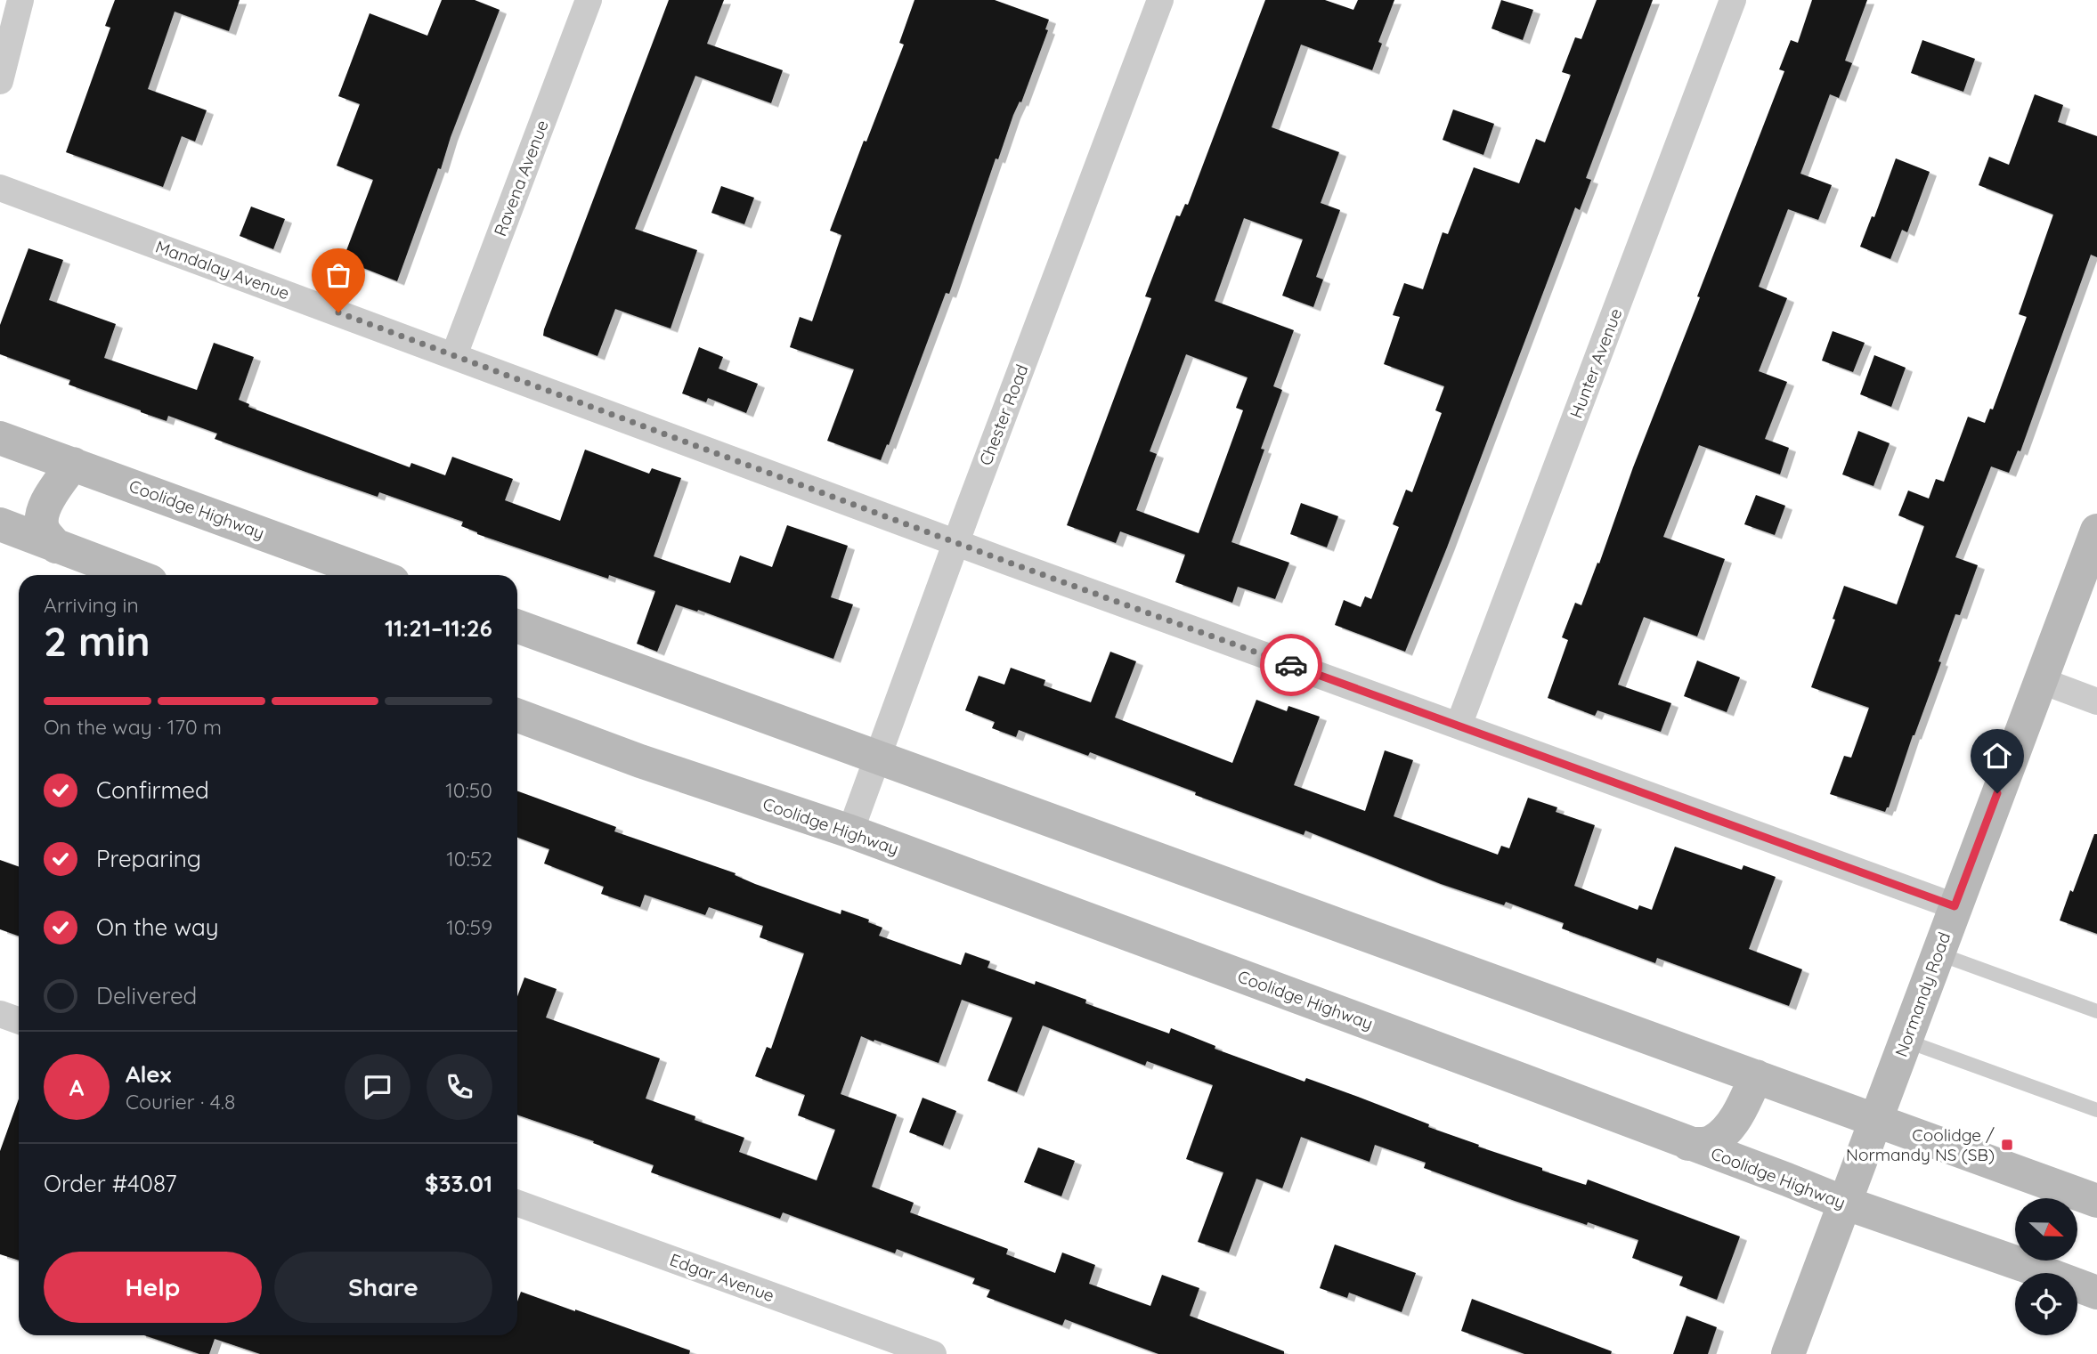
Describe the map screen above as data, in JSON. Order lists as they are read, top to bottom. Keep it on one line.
{"streets":{"main road":["Coolidge Highway","Normandy Road"],"street":["Ravena Avenue","Mandalay Avenue","Hunter Avenue","Chester Road","Edgar Avenue"]},"crossings":[["Ravena Avenue","Mandalay Avenue"],["Mandalay Avenue","Hunter Avenue"],["Mandalay Avenue","Chester Road"],["Mandalay Avenue","Normandy Road"],["Chester Road","Coolidge Highway"],["Coolidge Highway","Normandy Road"]],"places":{"transit":["Coolidge / Normandy NS (SB)"]},"north":"right","page":{"heading":["2 min","Arriving in","11:21–11:26"],"panel":["Alex","Courier · 4.8","Order #4087","$33.01"],"bar":"On the way · 170 m","list":[["Confirmed","10:50"],["Preparing","10:52"],["On the way","10:59"],"Delivered"],"round":"A","buttons":["Help","Share"]}}
